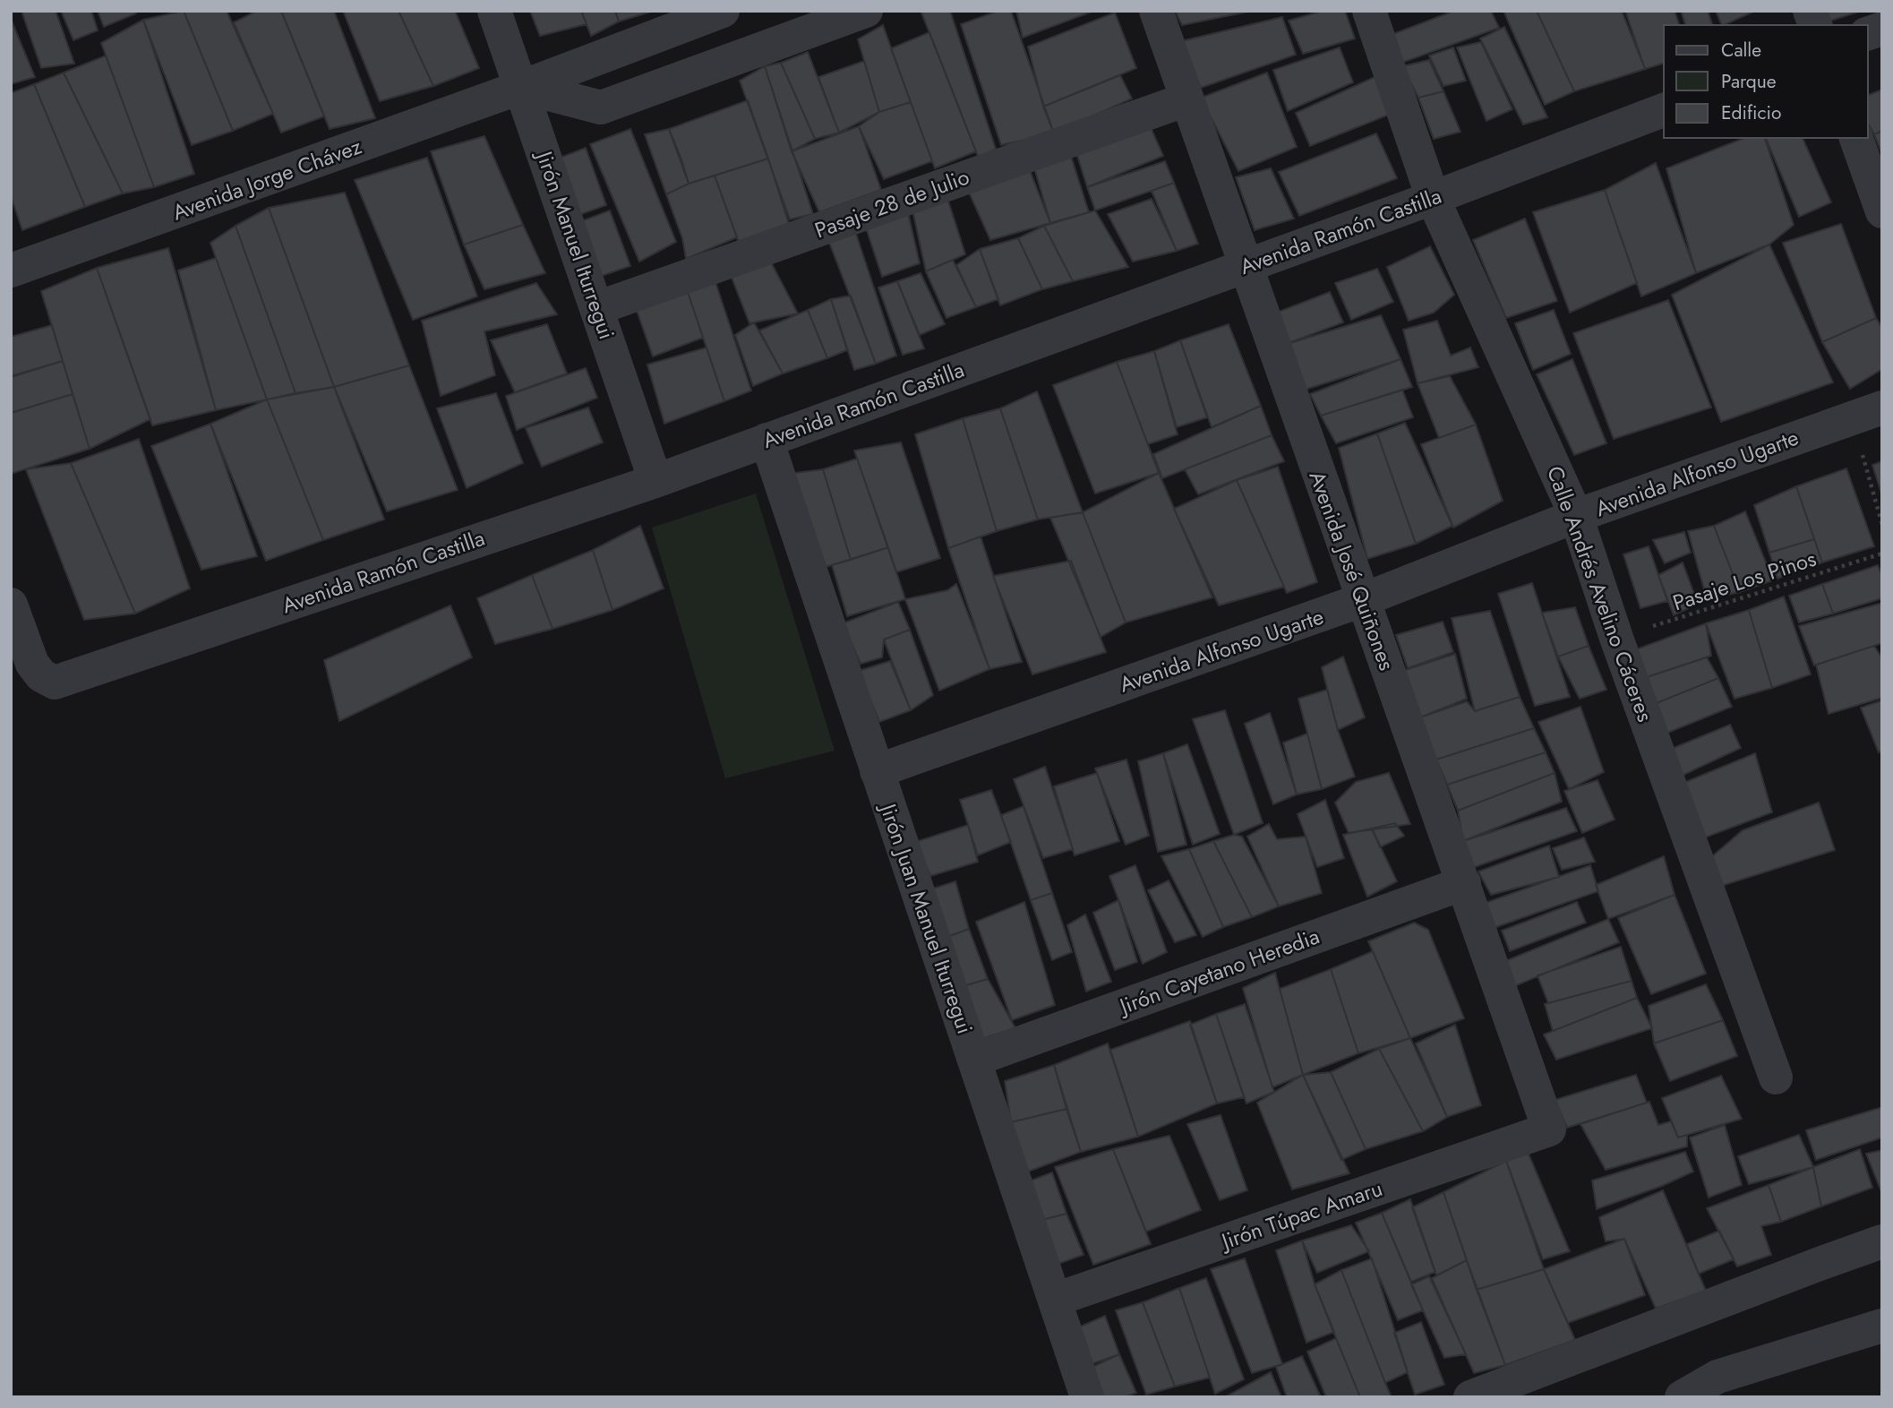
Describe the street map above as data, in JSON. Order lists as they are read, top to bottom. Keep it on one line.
{"streets":{"street":["Avenida Jorge Chávez","Pasaje 28 de Julio","Avenida Ramón Castilla","Jirón Manuel Iturregui","Avenida Alfonso Ugarte","Avenida José Quiñones","Calle Andrés Avelino Cáceres","Jirón Juan Manuel Iturregui","Jirón Cayetano Heredia","Jirón Túpac Amaru"],"path":["Pasaje Los Pinos"]},"crossings":[["Avenida Jorge Chávez","Jirón Manuel Iturregui"],["Pasaje 28 de Julio","Jirón Manuel Iturregui"],["Pasaje 28 de Julio","Avenida José Quiñones"],["Avenida Ramón Castilla","Jirón Manuel Iturregui"],["Avenida Ramón Castilla","Avenida José Quiñones"],["Avenida Ramón Castilla","Calle Andrés Avelino Cáceres"],["Avenida Ramón Castilla","Jirón Juan Manuel Iturregui"],["Avenida Alfonso Ugarte","Avenida José Quiñones"],["Avenida Alfonso Ugarte","Calle Andrés Avelino Cáceres"],["Avenida Alfonso Ugarte","Jirón Juan Manuel Iturregui"],["Avenida José Quiñones","Jirón Cayetano Heredia"],["Avenida José Quiñones","Jirón Túpac Amaru"],["Pasaje Los Pinos","Calle Andrés Avelino Cáceres"],["Jirón Juan Manuel Iturregui","Jirón Cayetano Heredia"],["Jirón Juan Manuel Iturregui","Jirón Túpac Amaru"]],"legend":["Calle","Parque","Edificio"]}
